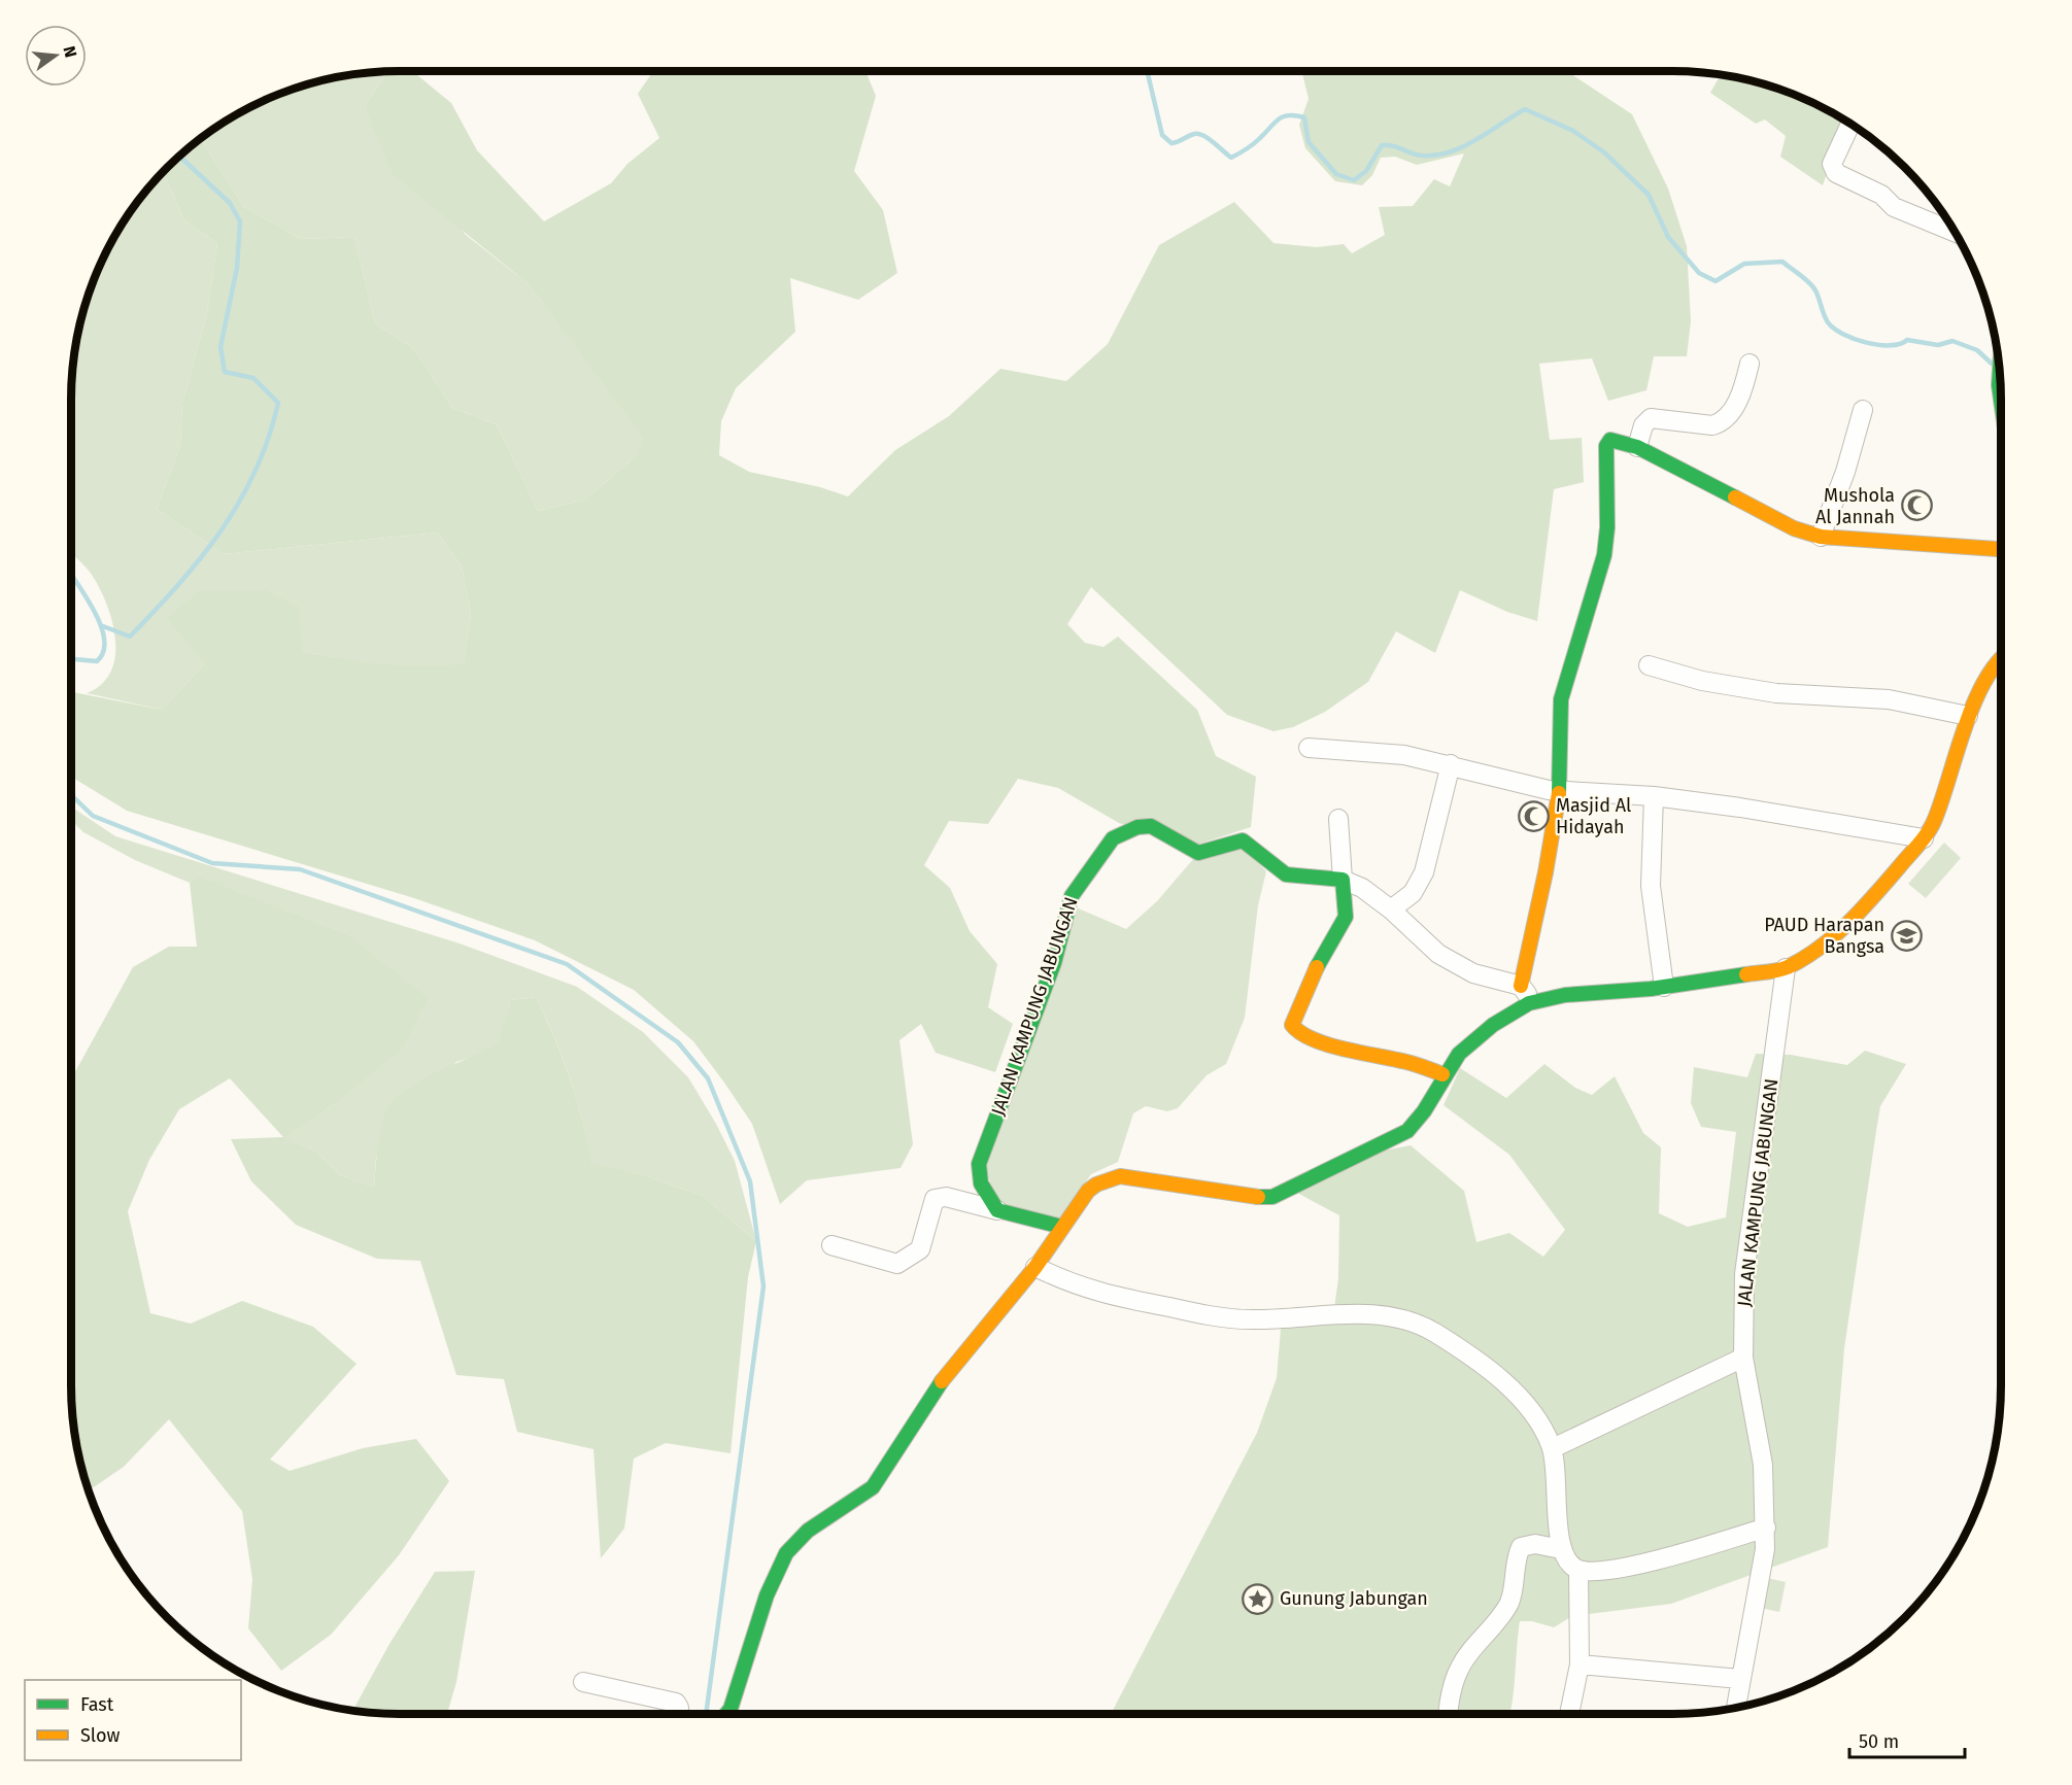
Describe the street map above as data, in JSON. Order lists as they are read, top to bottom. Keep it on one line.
{"streets":{"street":["JALAN KAMPUNG JABUNGAN"]},"places":{"mosque":["Mushola Al Jannah","Masjid Al Hidayah"],"school or university":["PAUD Harapan Bangsa"],"place":["Gunung Jabungan"]},"legend":["Fast","Slow"],"scale_bar":"50 m","north":"right"}
